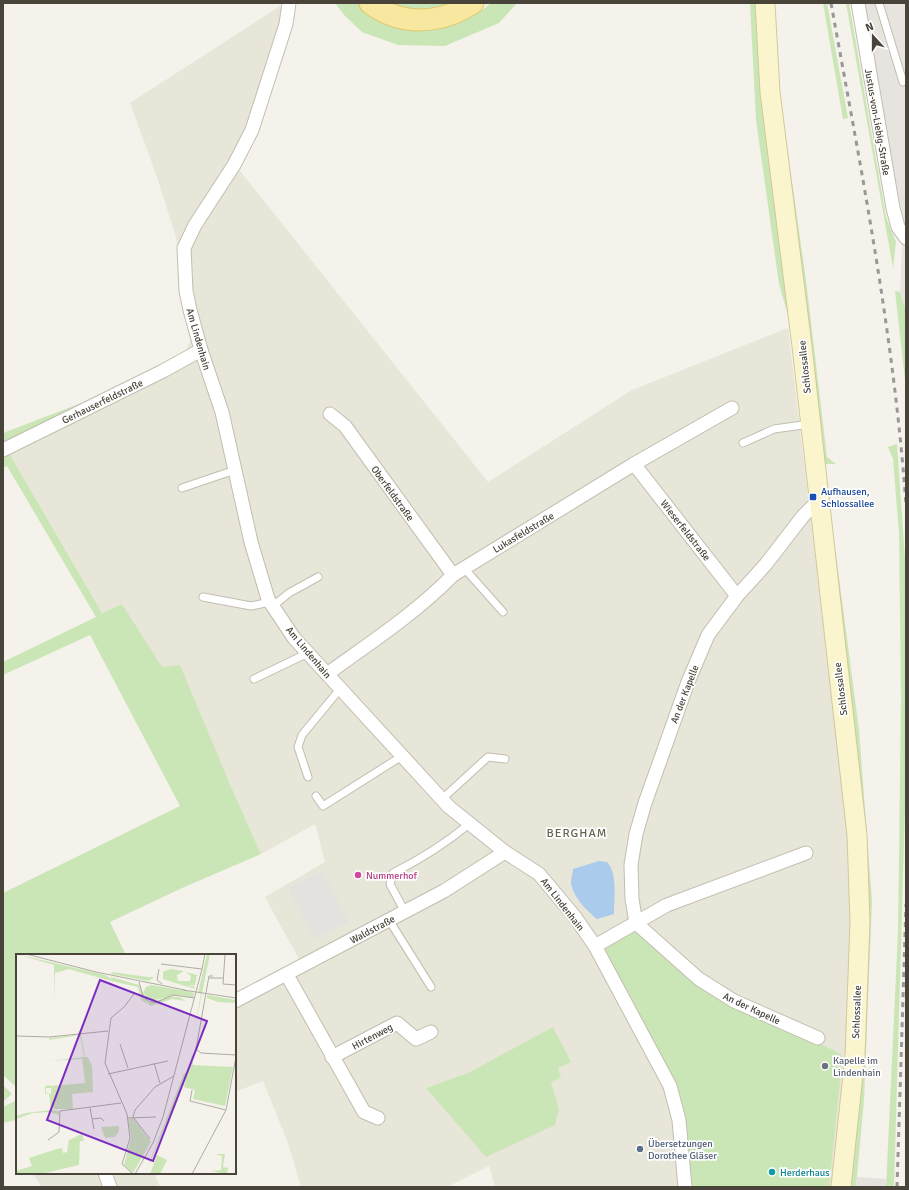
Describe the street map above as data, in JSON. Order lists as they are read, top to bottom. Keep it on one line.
{"streets":{"main road":["Schlossallee"],"street":["Justus-von-Liebig-Straße","Am Lindenhain","Gerhauserfeldstraße","Oberfeldstraße","Wieserfeldstraße","Lukasfeldstraße","An der Kapelle","Waldstraße","Hirtenweg"]},"crossings":[["Am Lindenhain","Gerhauserfeldstraße"],["Am Lindenhain","Lukasfeldstraße"],["Am Lindenhain","Waldstraße"],["Schlossallee","An der Kapelle"],["Oberfeldstraße","Lukasfeldstraße"],["Wieserfeldstraße","Lukasfeldstraße"],["Wieserfeldstraße","An der Kapelle"]],"districts":["BERGHAM"],"places":{"transit":["Aufhausen, Schlossallee"],"other":["Nummerhof","Kapelle im Lindenhain","Übersetzungen Dorothee Gläser","Herderhaus"]},"north":"top"}
